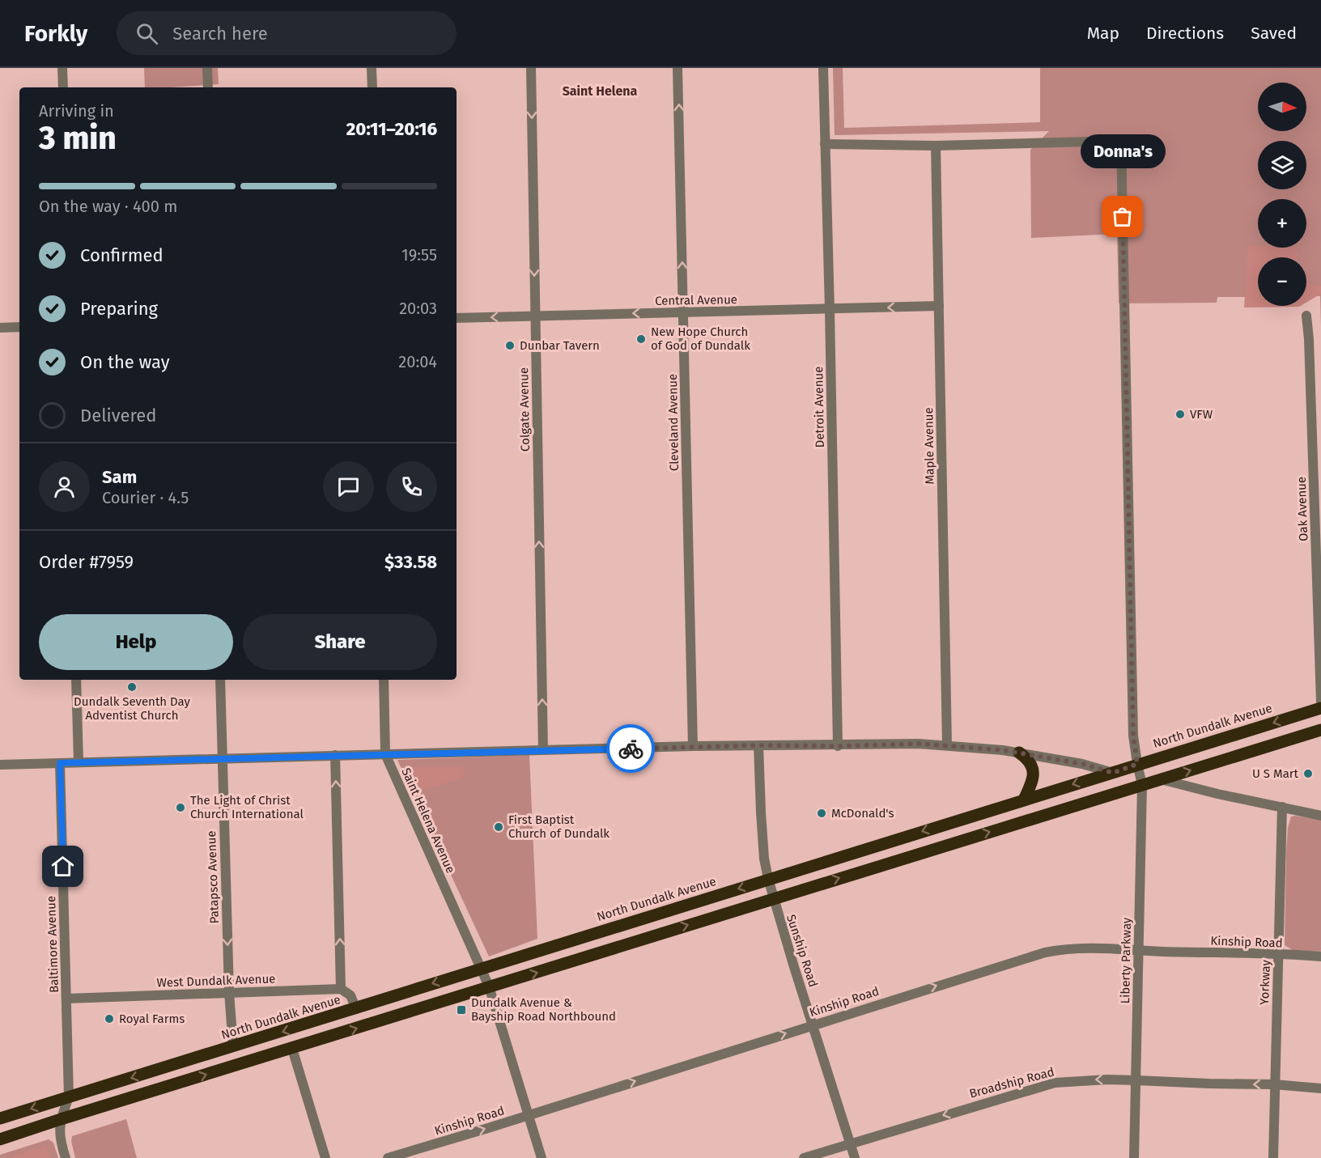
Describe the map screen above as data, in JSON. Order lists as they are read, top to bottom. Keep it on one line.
{"streets":{"main road":["North Dundalk Avenue"],"street":["Central Avenue","Detroit Avenue","Colgate Avenue","Cleveland Avenue","Maple Avenue","Oak Avenue","Saint Helena Avenue","Patapsco Avenue","Kinship Road","Baltimore Avenue","Sunship Road","Liberty Parkway","West Dundalk Avenue","Yorkway","Broadship Road"]},"crossings":[["Central Avenue","Detroit Avenue"],["Central Avenue","Colgate Avenue"],["Central Avenue","Cleveland Avenue"],["Central Avenue","Maple Avenue"],["Maple Avenue","Liberty Parkway"],["North Dundalk Avenue","Saint Helena Avenue"],["North Dundalk Avenue","Patapsco Avenue"],["North Dundalk Avenue","Baltimore Avenue"],["North Dundalk Avenue","Sunship Road"],["North Dundalk Avenue","Liberty Parkway"],["Saint Helena Avenue","Kinship Road"],["Patapsco Avenue","West Dundalk Avenue"],["Kinship Road","Sunship Road"],["Kinship Road","Liberty Parkway"],["Kinship Road","Yorkway"],["Baltimore Avenue","West Dundalk Avenue"],["Sunship Road","Broadship Road"],["Liberty Parkway","Broadship Road"],["Yorkway","Broadship Road"]],"one_way":["Central Avenue","Cleveland Avenue","Patapsco Avenue","Kinship Road","Broadship Road"],"districts":["Saint Helena"],"places":{"other":["Donna's","New Hope Church of God of Dundalk","Dunbar Tavern","VFW","Dundalk Seventh Day Adventist Church","U S Mart","The Light of Christ Church International","McDonald's","First Baptist Church of Dundalk","Royal Farms"],"transit":["Dundalk Avenue & Bayship Road Northbound"]},"north":"right","page":{"header":"Forkly","search":"Search here","nav":["Map","Directions","Saved"],"map_buttons":["+","−"],"heading":["3 min","Arriving in","20:11–20:16"],"panel":["Sam","Courier · 4.5","Order #7959","$33.58"],"bubble":"Donna's","bar":"On the way · 400 m","list":[["Confirmed","19:55"],["Preparing","20:03"],["On the way","20:04"],"Delivered"],"buttons":["Help","Share"]}}
